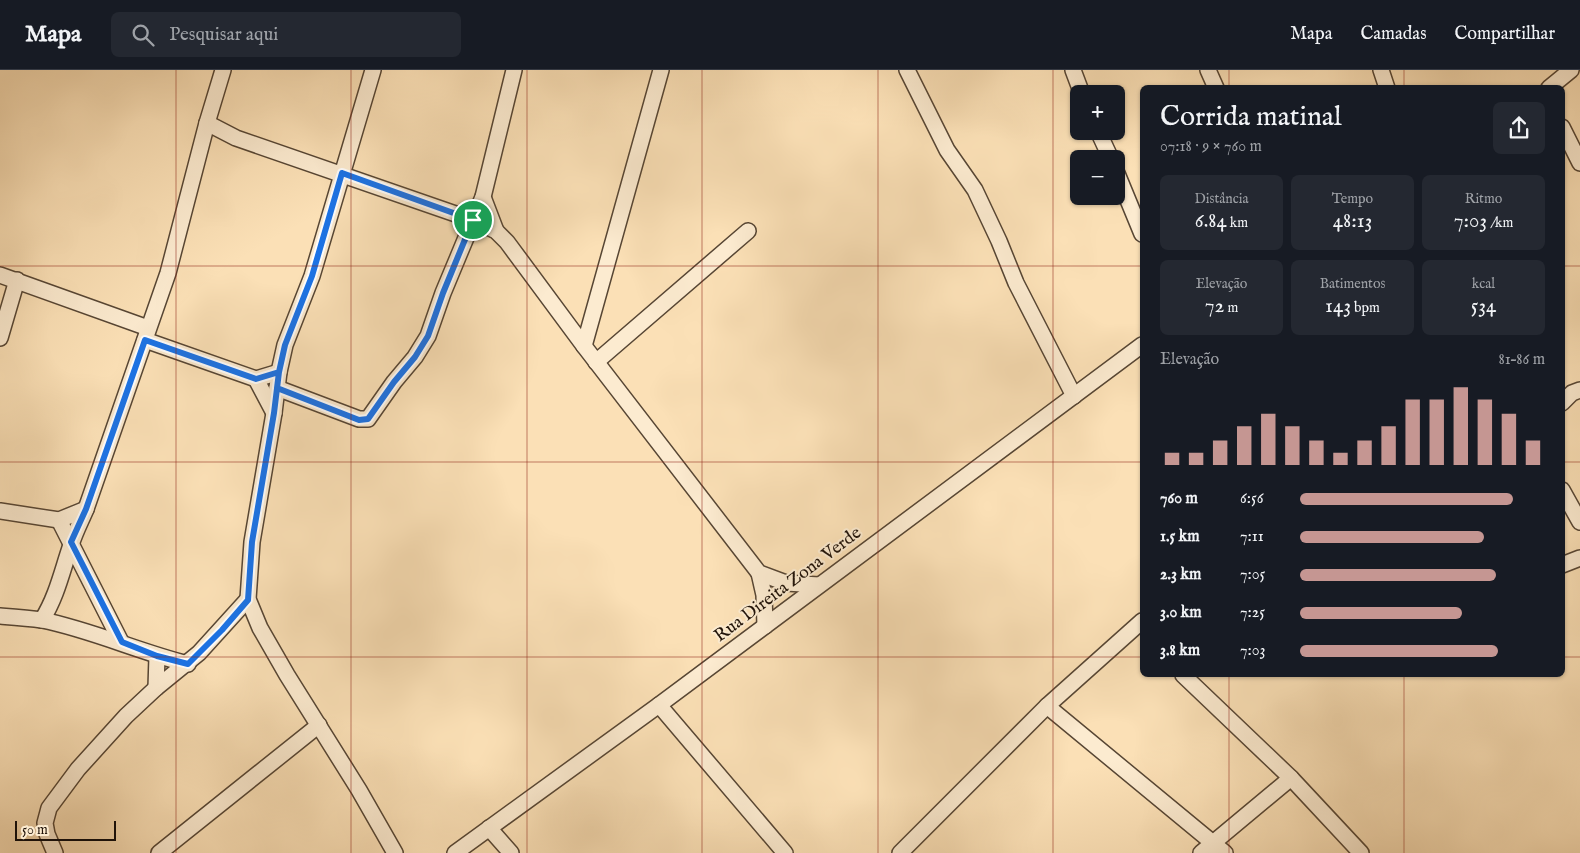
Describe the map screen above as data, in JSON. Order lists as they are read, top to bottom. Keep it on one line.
{"streets":{"street":["Rua Direita Zona Verde"]},"scale_bar":"50 m","page":{"header":"Mapa","search":"Pesquisar aqui","nav":["Mapa","Camadas","Compartilhar"],"map_buttons":["+","−"],"heading":["Corrida matinal","07:18 · 9 × 760 m"],"stats":[["Distância","6.84 km"],["Tempo","48:13"],["Ritmo","7:03 /km"],["Elevação","72 m"],["Batimentos","143 bpm"],["kcal","534"]],"chart":["Elevação","81–86 m"],"list":[{"name":"760 m","note":"6:56"},{"name":"1.5 km","note":"7:11"},{"name":"2.3 km","note":"7:05"},{"name":"3.0 km","note":"7:25"},{"name":"3.8 km","note":"7:03"}],"scale":"50 m"}}
